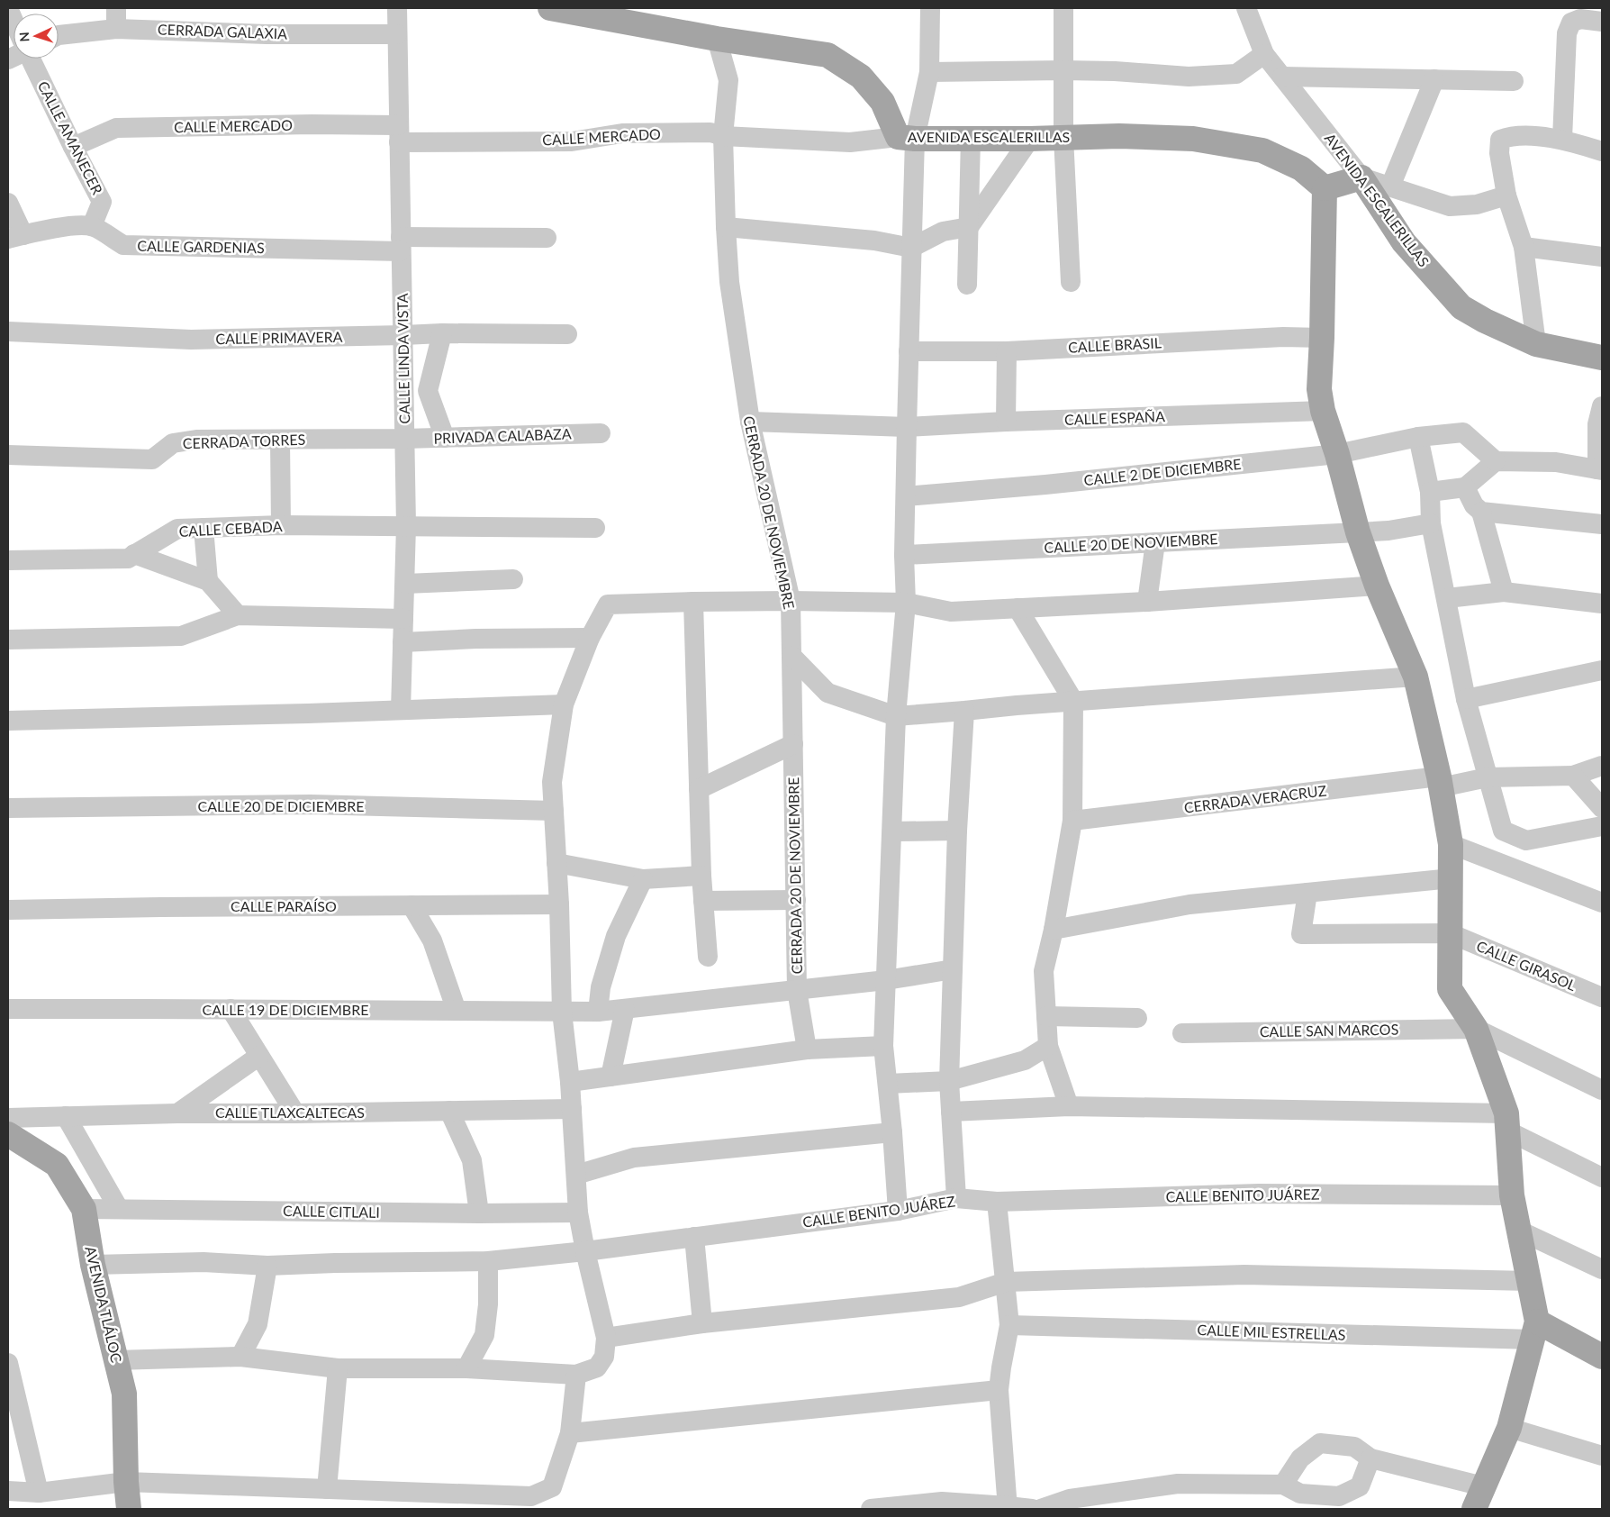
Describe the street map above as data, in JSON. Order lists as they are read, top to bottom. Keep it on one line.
{"streets":{"main road":["AVENIDA ESCALERILLAS","AVENIDA TLÁLOC"],"street":["CERRADA GALAXIA","CALLE MERCADO","CALLE AMANECER","CALLE GARDENIAS","CALLE PRIMAVERA","CALLE BRASIL","CALLE LINDA VISTA","CALLE ESPAÑA","PRIVADA CALABAZA","CERRADA TORRES","CALLE 2 DE DICIEMBRE","CERRADA 20 DE NOVIEMBRE","CALLE CEBADA","CALLE 20 DE NOVIEMBRE","CERRADA VERACRUZ","CALLE 20 DE DICIEMBRE","CALLE PARAÍSO","CALLE GIRASOL","CALLE 19 DE DICIEMBRE","CALLE SAN MARCOS","CALLE TLAXCALTECAS","CALLE BENITO JUÁREZ","CALLE CITLALI","CALLE MIL ESTRELLAS"]},"crossings":[["CERRADA GALAXIA","CALLE LINDA VISTA"],["CALLE MERCADO","AVENIDA ESCALERILLAS"],["CALLE MERCADO","CALLE AMANECER"],["CALLE MERCADO","CALLE LINDA VISTA"],["CALLE MERCADO","CERRADA 20 DE NOVIEMBRE"],["AVENIDA ESCALERILLAS","CERRADA 20 DE NOVIEMBRE"],["CALLE AMANECER","CALLE GARDENIAS"],["CALLE GARDENIAS","CALLE LINDA VISTA"],["CALLE PRIMAVERA","CALLE LINDA VISTA"],["CALLE LINDA VISTA","PRIVADA CALABAZA"],["CALLE LINDA VISTA","CERRADA TORRES"],["CALLE LINDA VISTA","CALLE CEBADA"],["CALLE ESPAÑA","CERRADA 20 DE NOVIEMBRE"],["PRIVADA CALABAZA","CERRADA TORRES"],["CERRADA 20 DE NOVIEMBRE","CALLE 19 DE DICIEMBRE"],["CALLE BENITO JUÁREZ","AVENIDA TLÁLOC"],["CALLE CITLALI","AVENIDA TLÁLOC"]],"north":"left"}
